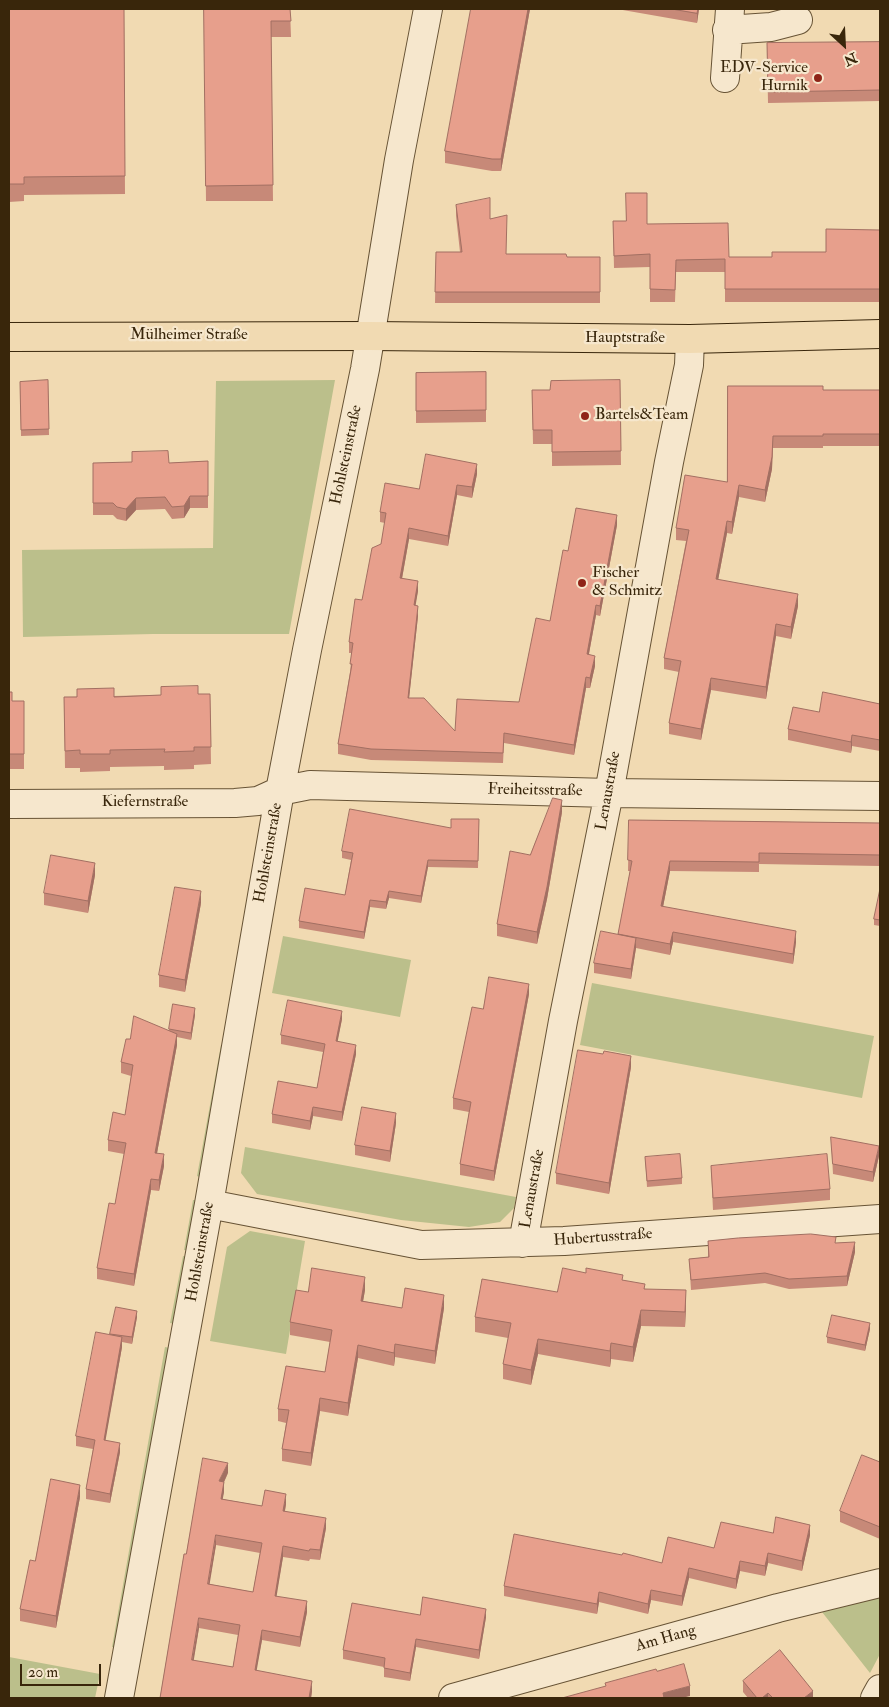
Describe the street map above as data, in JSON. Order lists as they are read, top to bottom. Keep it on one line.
{"streets":{"main road":["Mülheimer Straße","Hauptstraße"],"street":["Hohlsteinstraße","Freiheitsstraße","Lenaustraße","Kiefernstraße","Hubertusstraße","Am Hang"]},"crossings":[["Mülheimer Straße","Hauptstraße"],["Mülheimer Straße","Hohlsteinstraße"],["Hauptstraße","Hohlsteinstraße"],["Hauptstraße","Lenaustraße"],["Hohlsteinstraße","Freiheitsstraße"],["Hohlsteinstraße","Kiefernstraße"],["Hohlsteinstraße","Hubertusstraße"],["Freiheitsstraße","Lenaustraße"],["Freiheitsstraße","Kiefernstraße"],["Lenaustraße","Hubertusstraße"]],"places":["EDV-Service Hurnik","Bartels&Team","Fischer & Schmitz"],"scale_bar":"20 m","north":"bottom right"}
